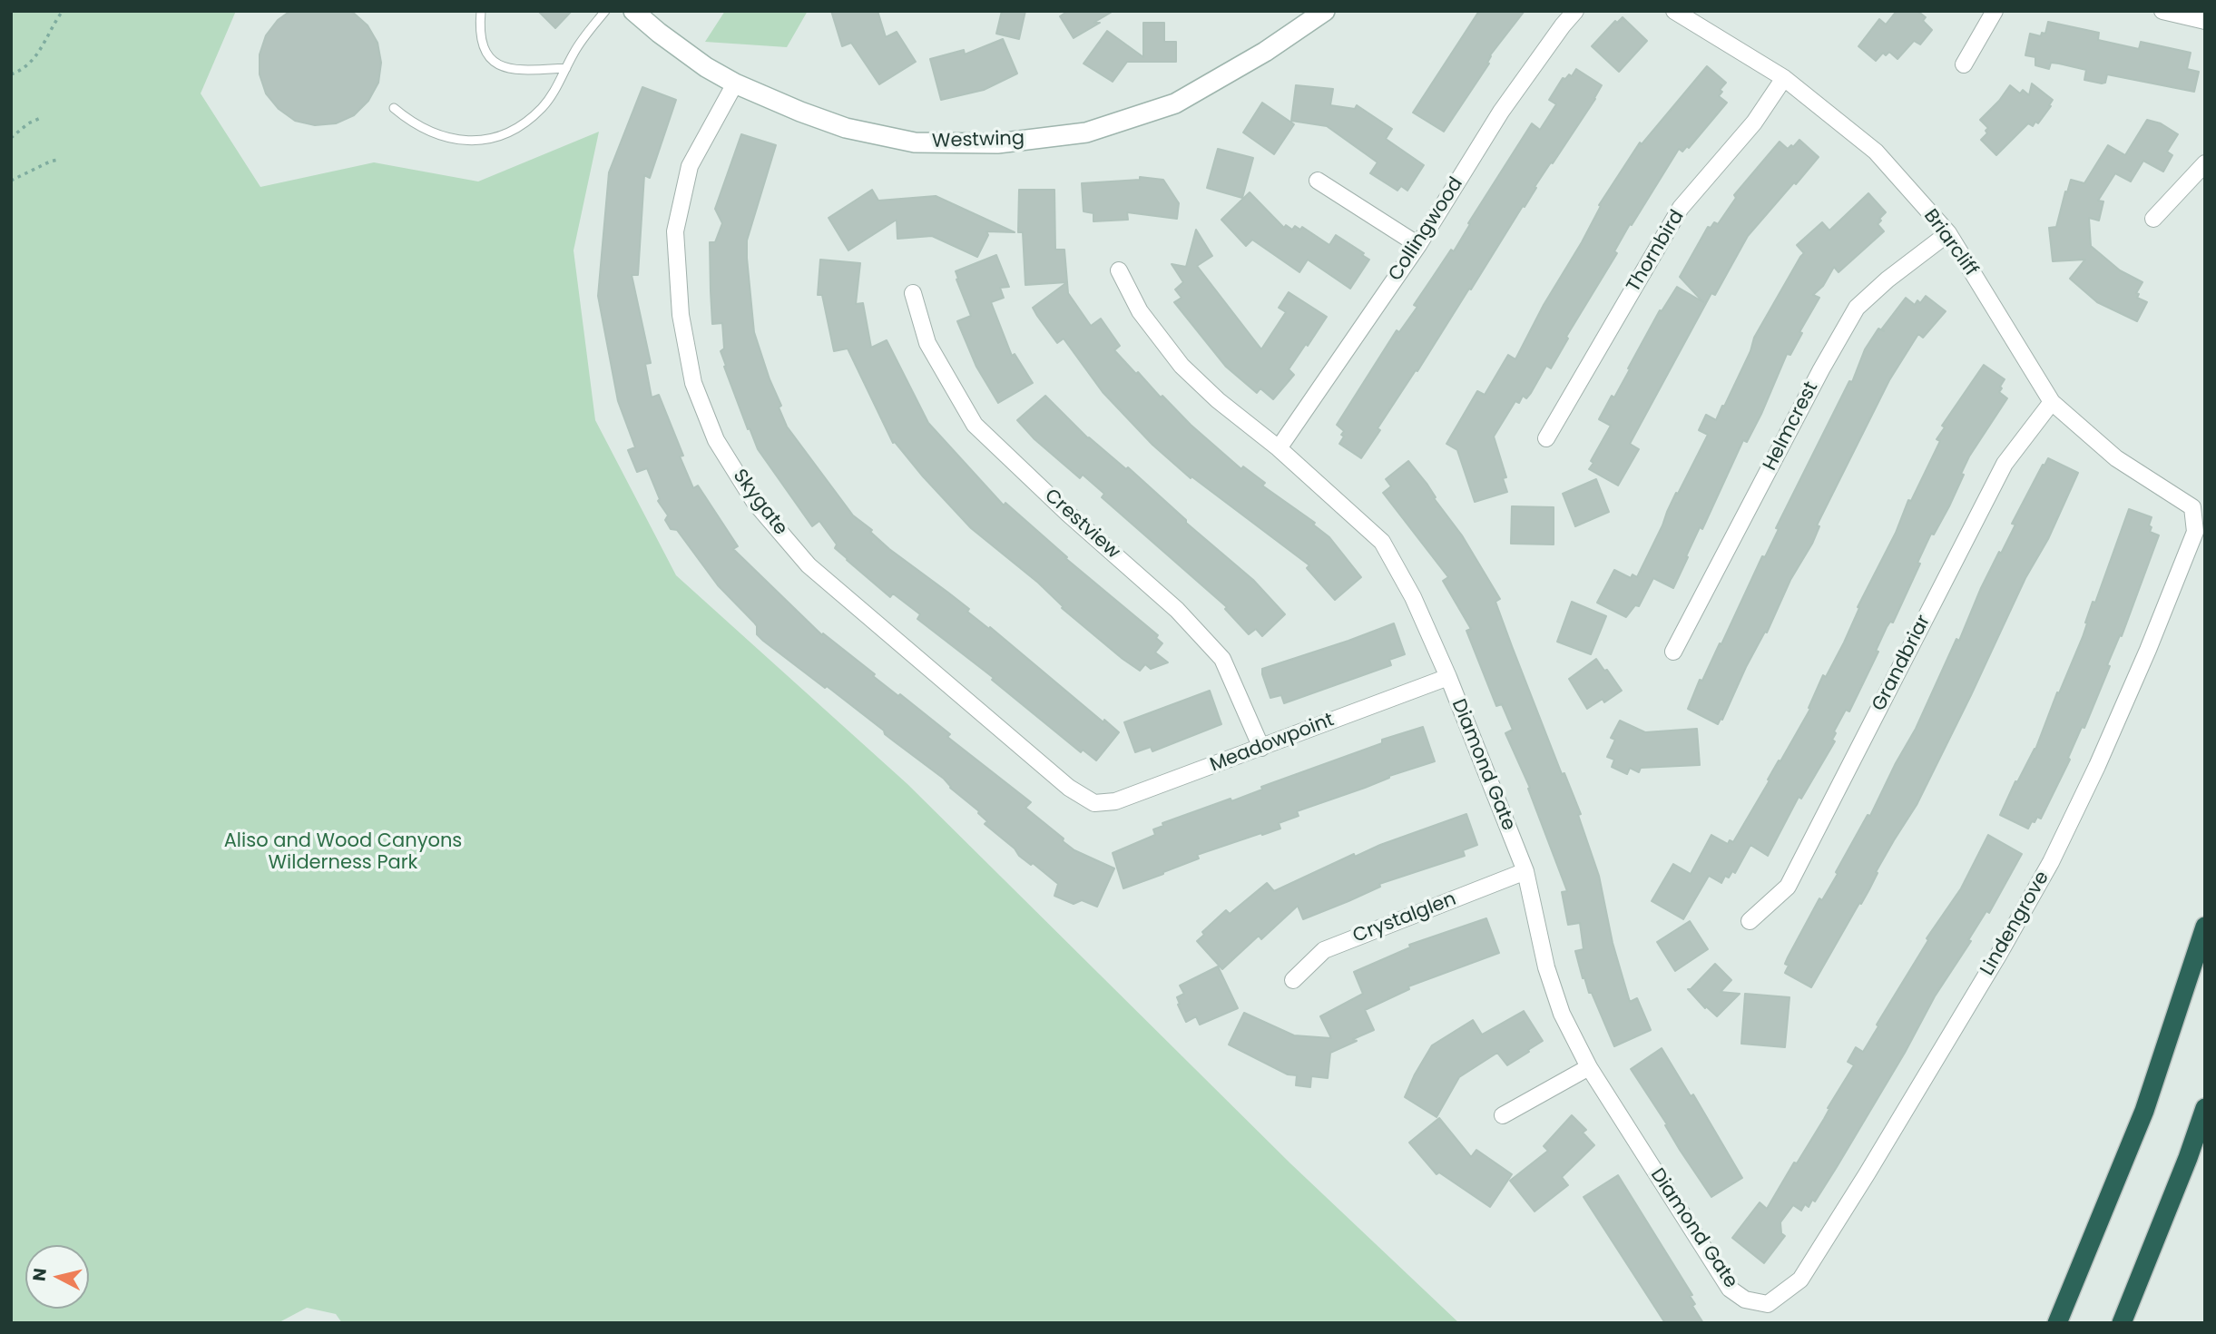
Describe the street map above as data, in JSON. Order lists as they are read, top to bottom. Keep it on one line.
{"streets":{"street":["Westwing","Collingwood","Briarcliff","Thornbird","Helmcrest","Skygate","Crestview","Grandbriar","Meadowpoint","Diamond Gate","Crystalglen","Lindengrove"]},"crossings":[["Westwing","Skygate"],["Collingwood","Diamond Gate"],["Briarcliff","Thornbird"],["Briarcliff","Helmcrest"],["Briarcliff","Grandbriar"],["Briarcliff","Lindengrove"],["Skygate","Meadowpoint"],["Crestview","Meadowpoint"],["Meadowpoint","Diamond Gate"],["Diamond Gate","Crystalglen"],["Diamond Gate","Lindengrove"]],"parks":["Aliso and Wood Canyons Wilderness Park"],"north":"left"}
